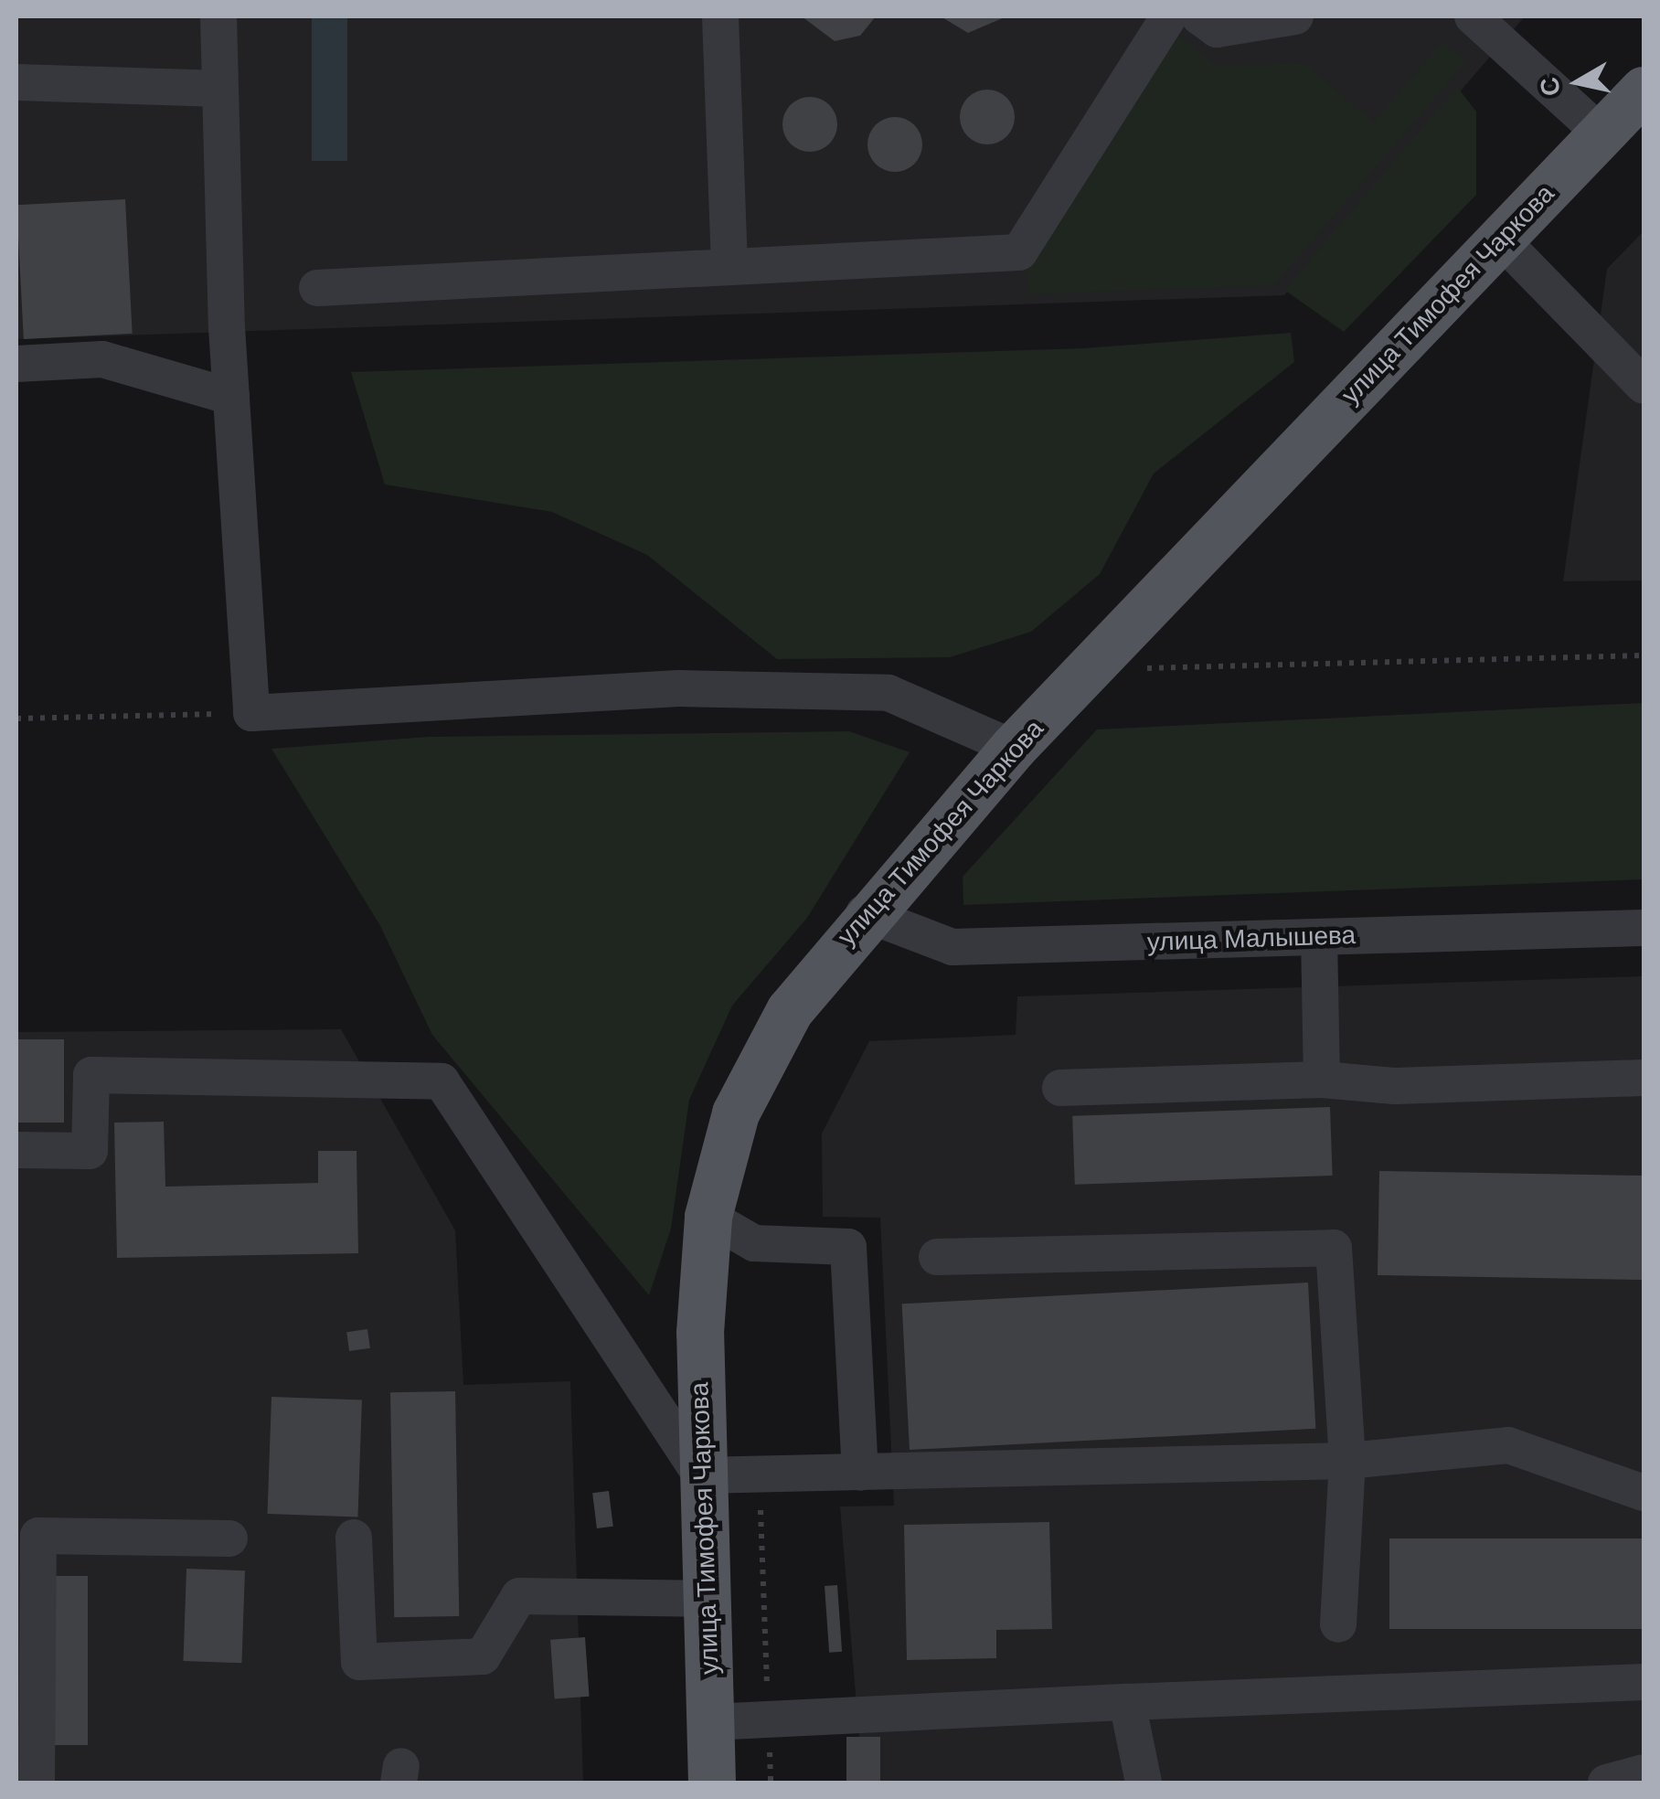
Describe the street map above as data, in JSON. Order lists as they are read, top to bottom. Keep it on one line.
{"streets":{"main road":["улица Тимофея Чаркова"],"lane":["улица Малышева"]},"crossings":[["улица Тимофея Чаркова","улица Малышева"]],"north":"left"}
